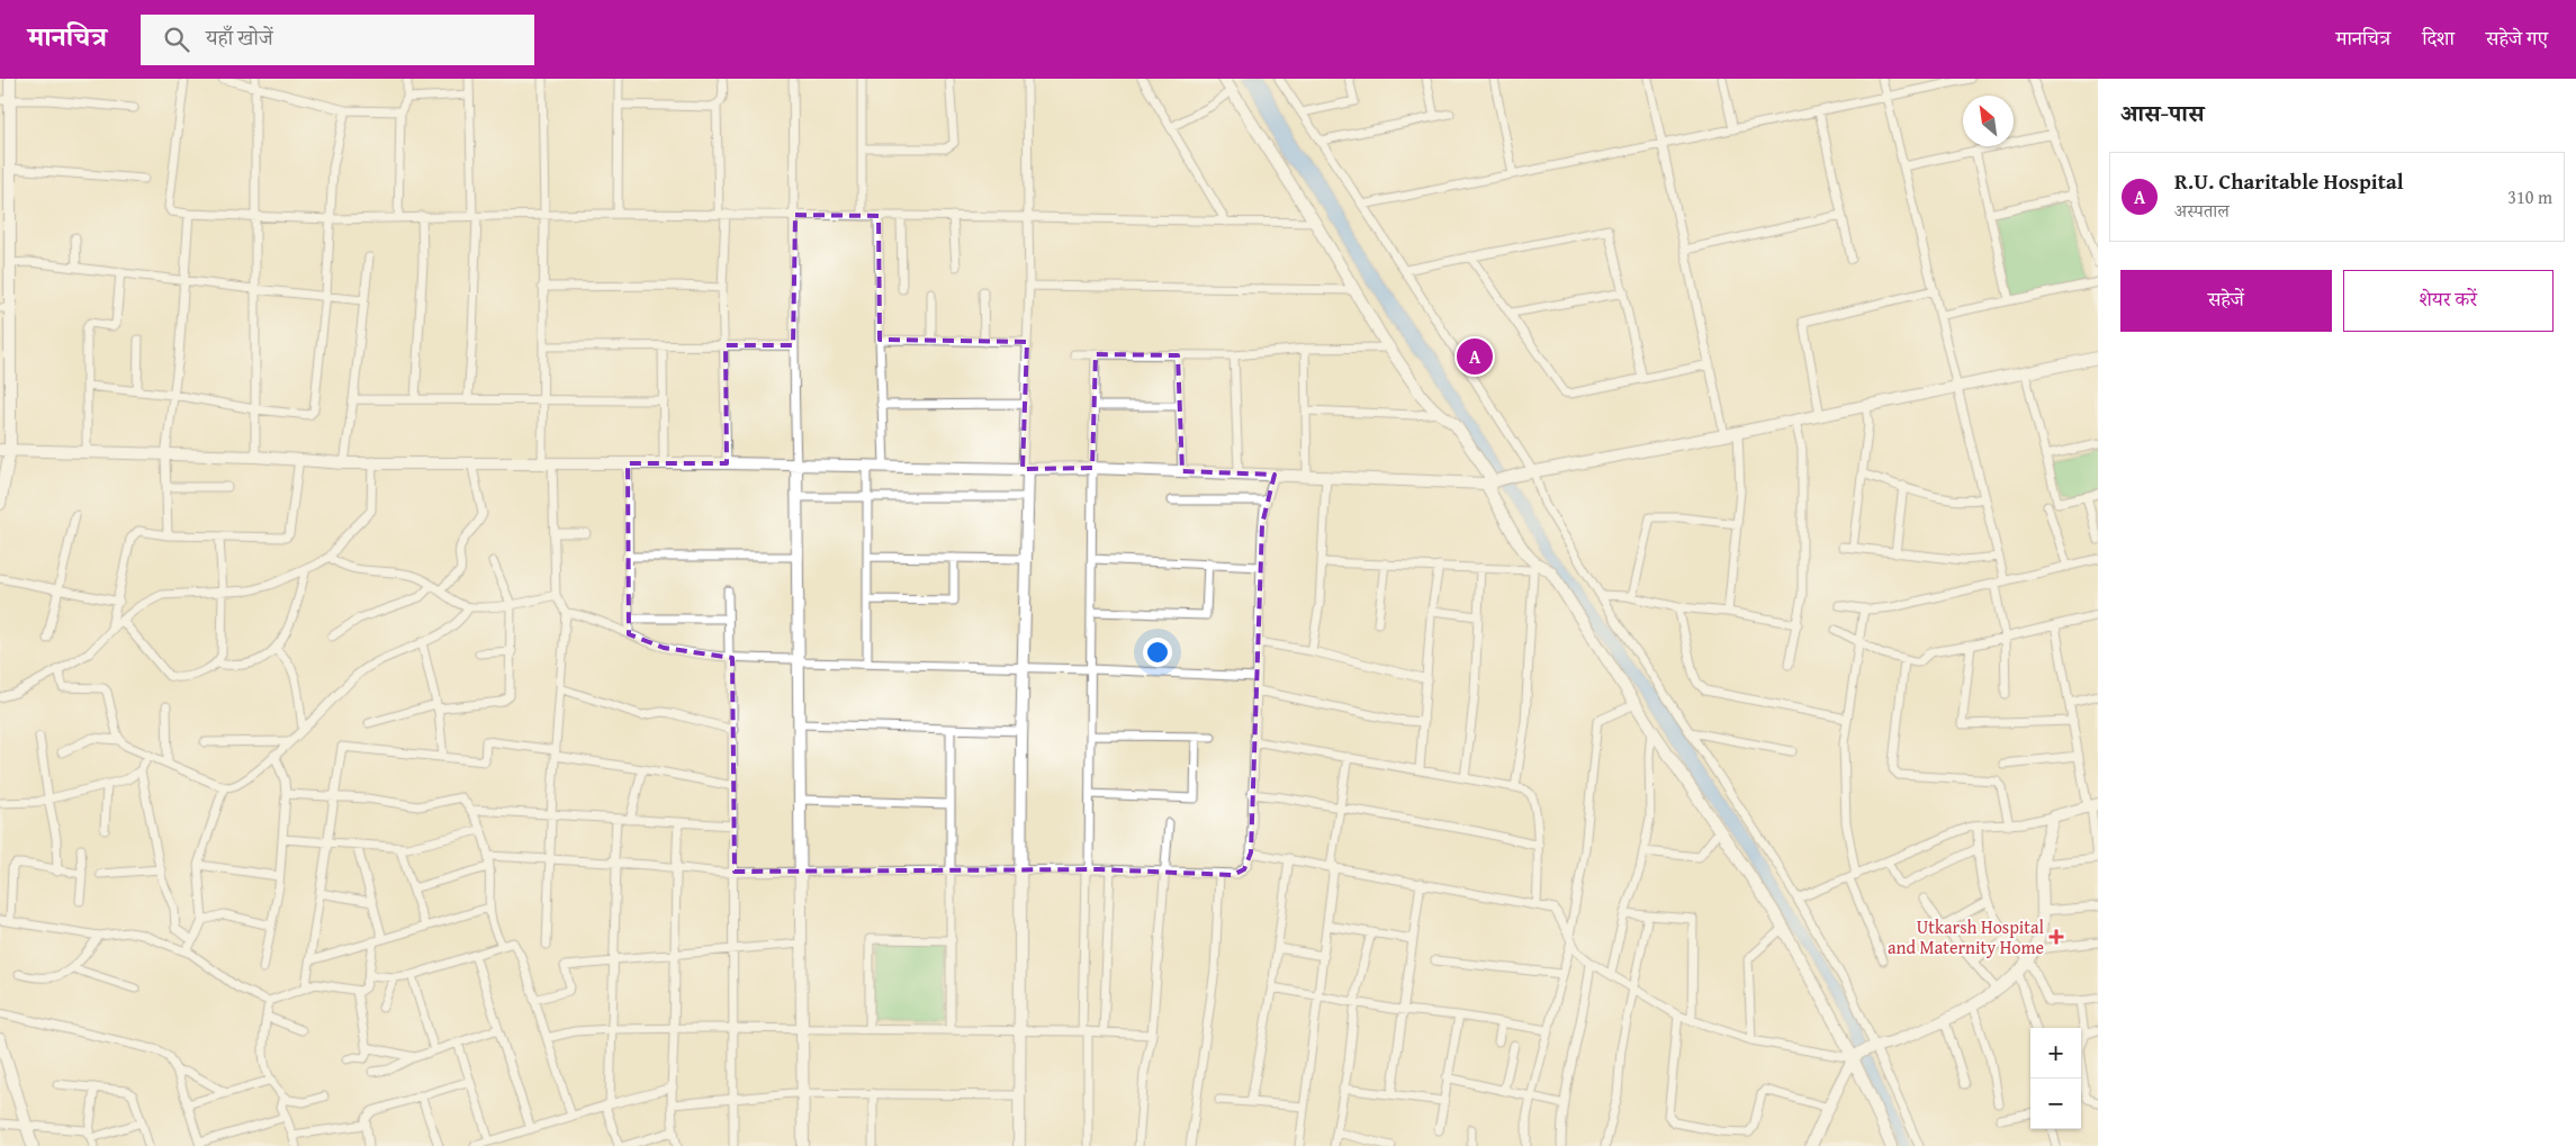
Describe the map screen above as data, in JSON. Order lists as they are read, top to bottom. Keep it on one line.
{"places":{"health":["Utkarsh Hospital and Maternity Home"]},"north":"top left","page":{"header":"मानचित्र","search":"यहाँ खोजें","nav":["मानचित्र","दिशा","सहेजे गए"],"heading":"आस-पास","list":[{"mark":"A","name":"R.U. Charitable Hospital","note":"अस्पताल","value":"310 m"}],"buttons":["सहेजें","शेयर करें"],"pins":"A","map_buttons":["+","−"]}}
